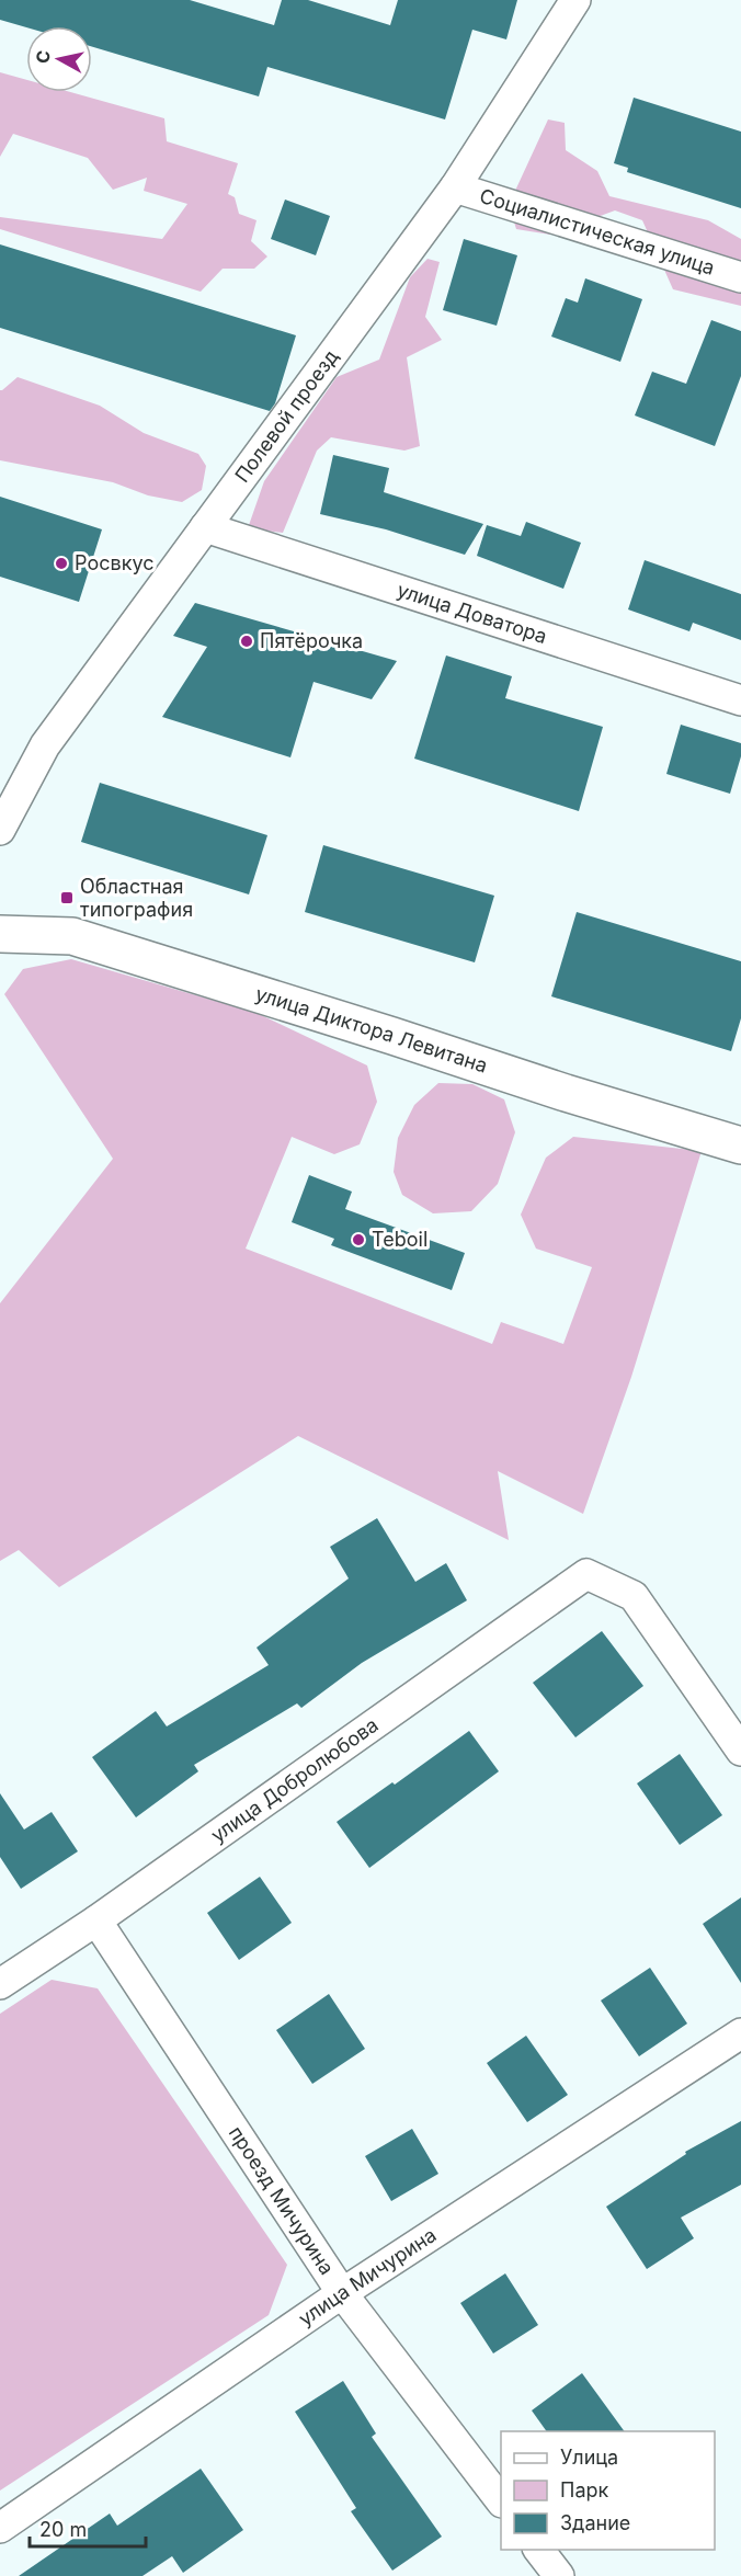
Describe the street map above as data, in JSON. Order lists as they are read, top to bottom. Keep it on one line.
{"streets":{"street":["Социалистическая улица","Полевой проезд","улица Доватора","улица Диктора Левитана","улица Добролюбова","проезд Мичурина","улица Мичурина"]},"crossings":[["Социалистическая улица","Полевой проезд"],["Полевой проезд","улица Доватора"],["улица Добролюбова","проезд Мичурина"],["проезд Мичурина","улица Мичурина"]],"places":{"other":["Росвкус","Пятёрочка","Teboil"],"transit":["Областная типография"]},"legend":["Улица","Парк","Здание"],"scale_bar":"20 m","north":"left"}
